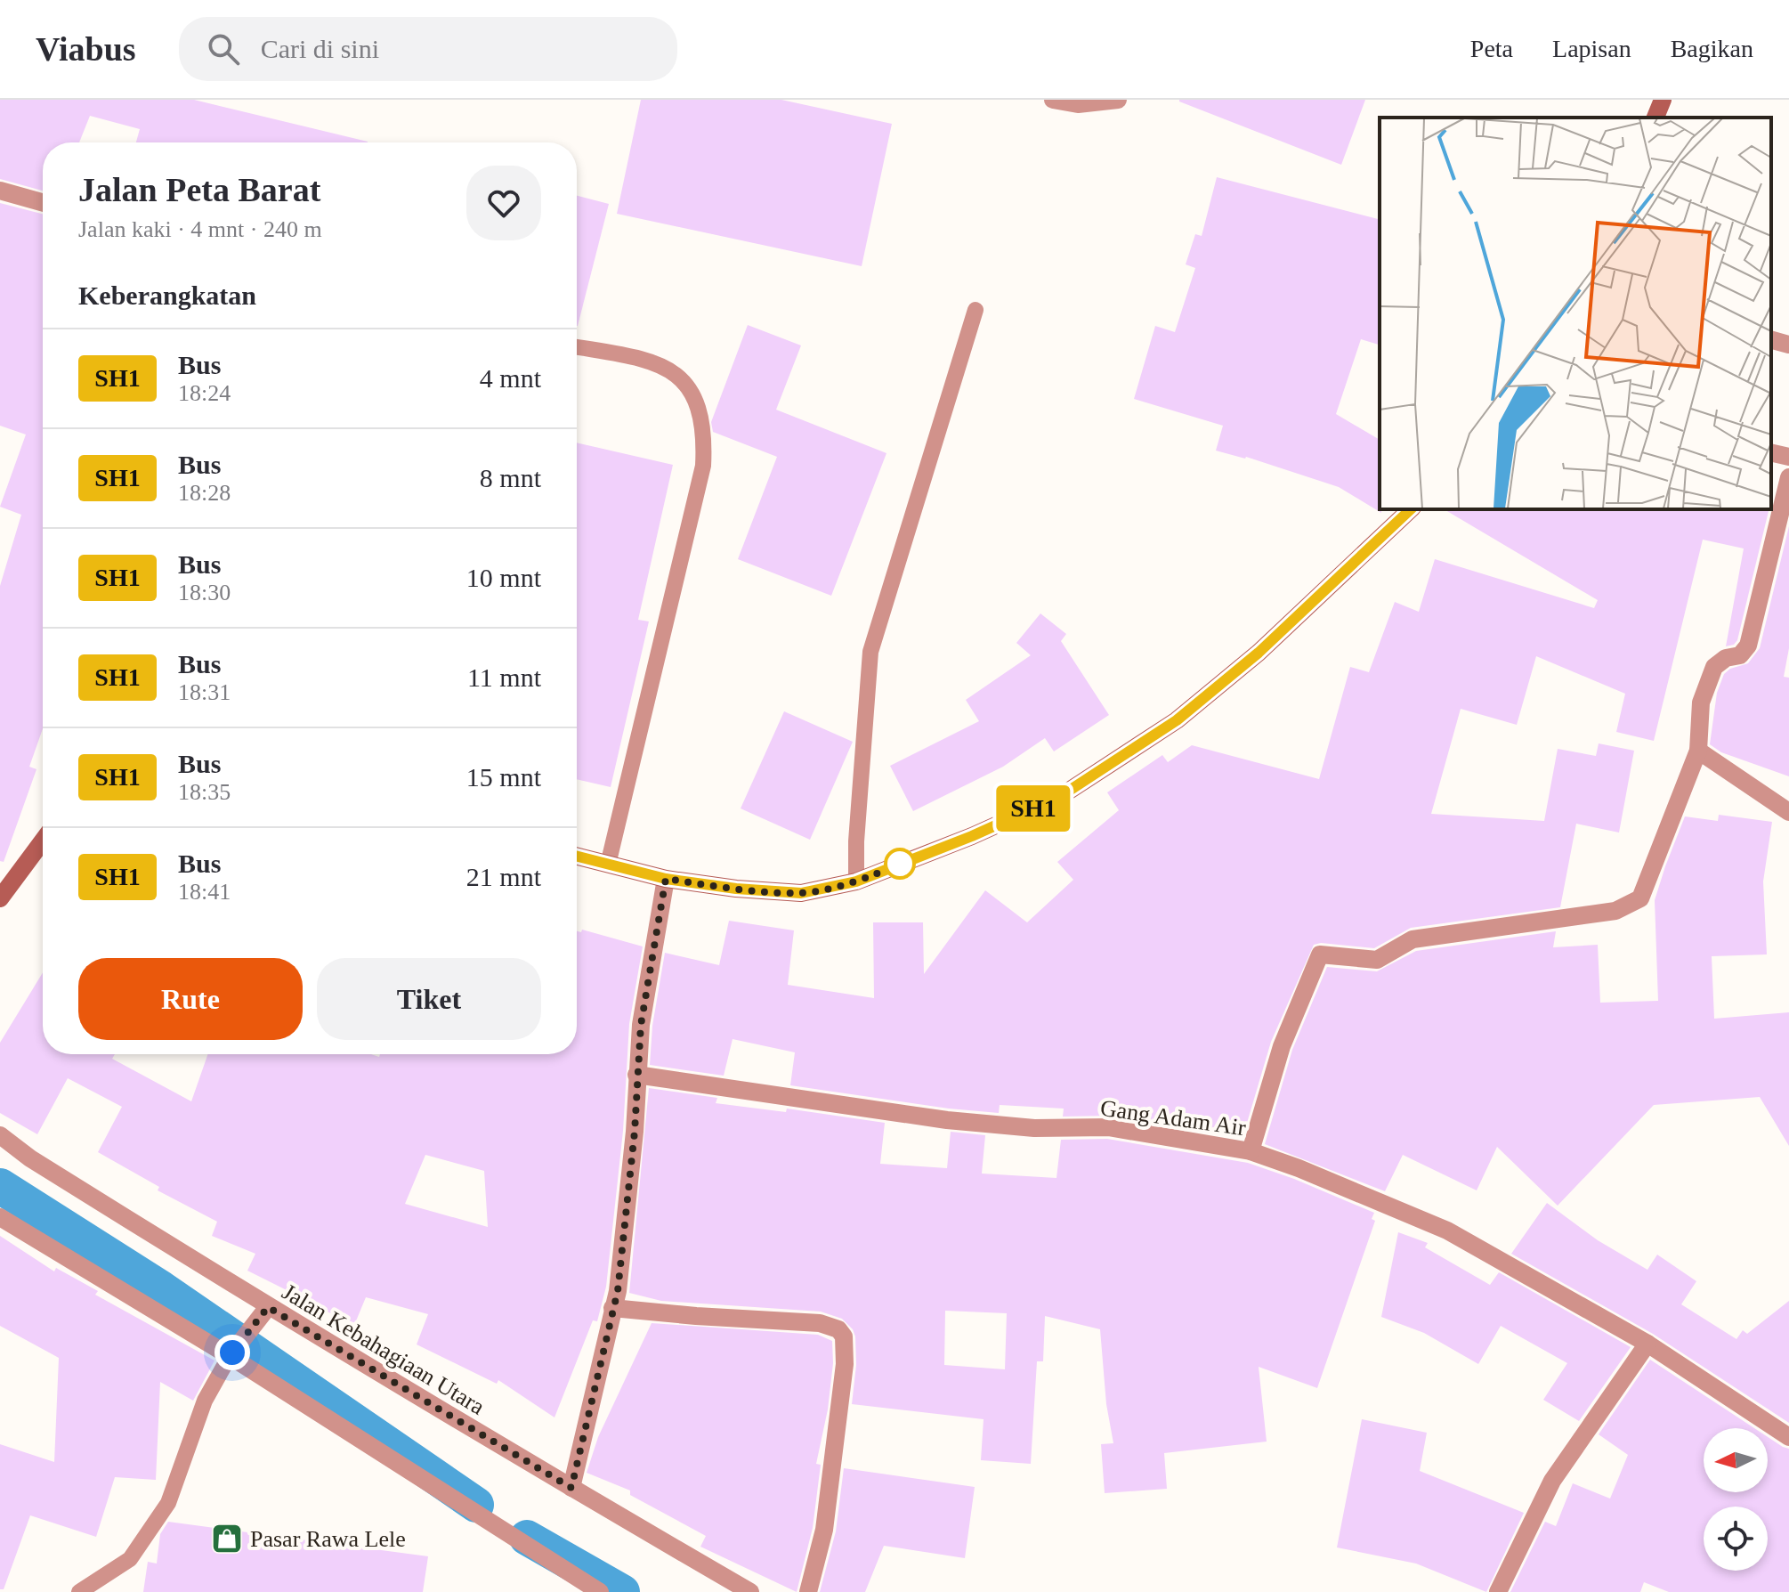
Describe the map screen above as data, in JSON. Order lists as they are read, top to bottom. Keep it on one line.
{"streets":{"street":["Gang Adam Air","Jalan Kebahagiaan Utara"]},"places":{"shop":["Pasar Rawa Lele"]},"lines":["bus line SH1"],"north":"left","page":{"header":"Viabus","search":"Cari di sini","nav":["Peta","Lapisan","Bagikan"],"on_map":"SH1","heading":[["Jalan Peta Barat","Jalan kaki · 4 mnt · 240 m"],"Keberangkatan"],"list":[{"mark":"SH1","name":"Bus","note":"18:24","value":"4 mnt"},{"mark":"SH1","name":"Bus","note":"18:28","value":"8 mnt"},{"mark":"SH1","name":"Bus","note":"18:30","value":"10 mnt"},{"mark":"SH1","name":"Bus","note":"18:31","value":"11 mnt"},{"mark":"SH1","name":"Bus","note":"18:35","value":"15 mnt"},{"mark":"SH1","name":"Bus","note":"18:41","value":"21 mnt"}],"buttons":["Rute","Tiket"]}}
